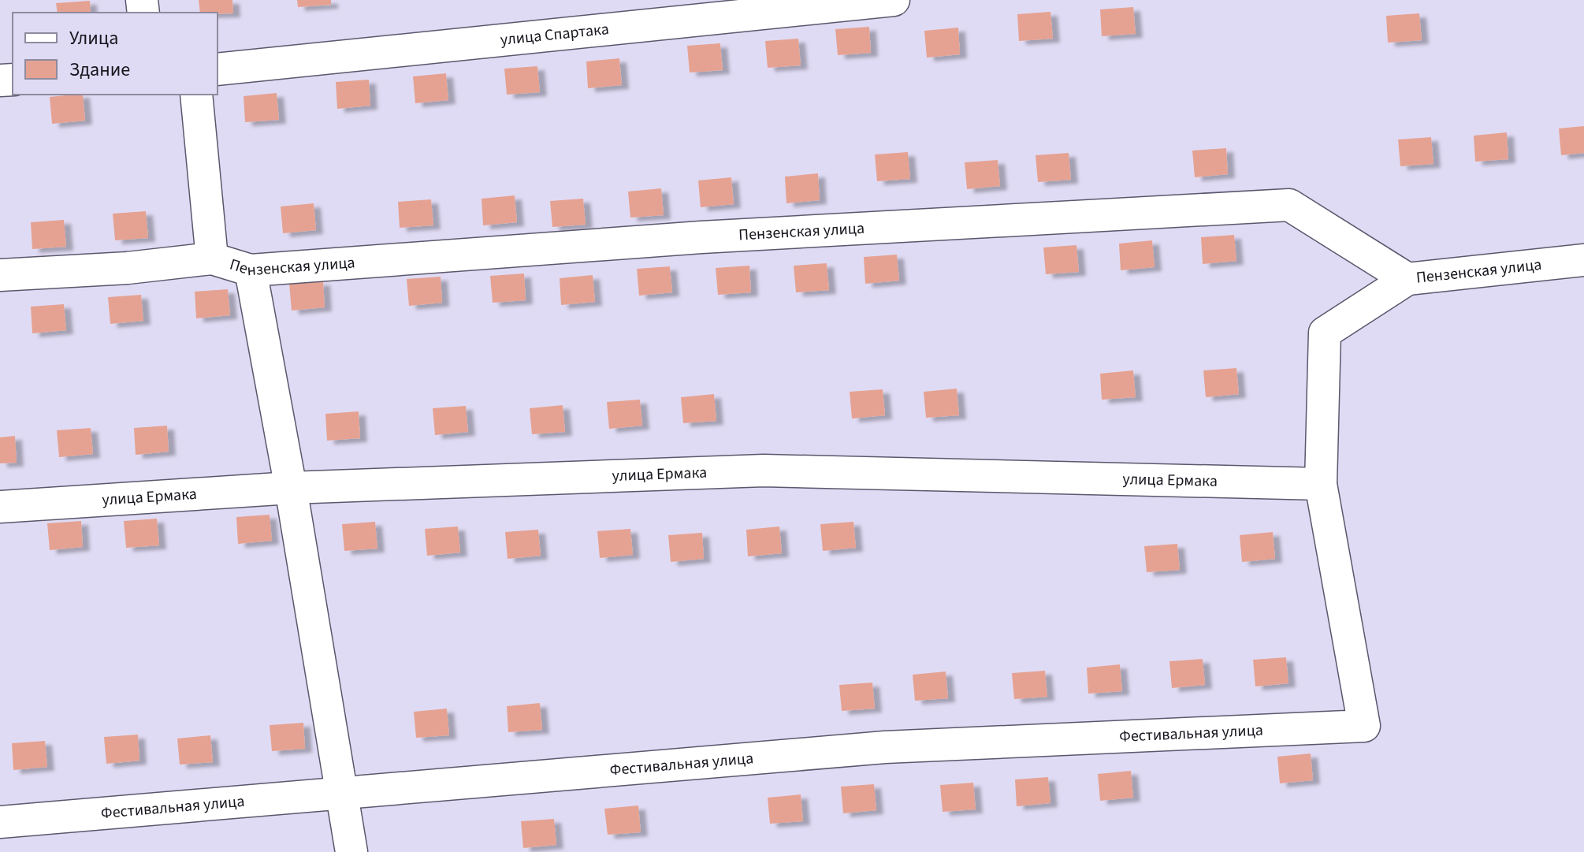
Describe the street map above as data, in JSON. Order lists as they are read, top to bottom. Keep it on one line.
{"streets":{"street":["улица Спартака","Пензенская улица","улица Ермака","Фестивальная улица"]},"crossings":[["улица Ермака","Фестивальная улица"]],"legend":["Улица","Здание"]}
